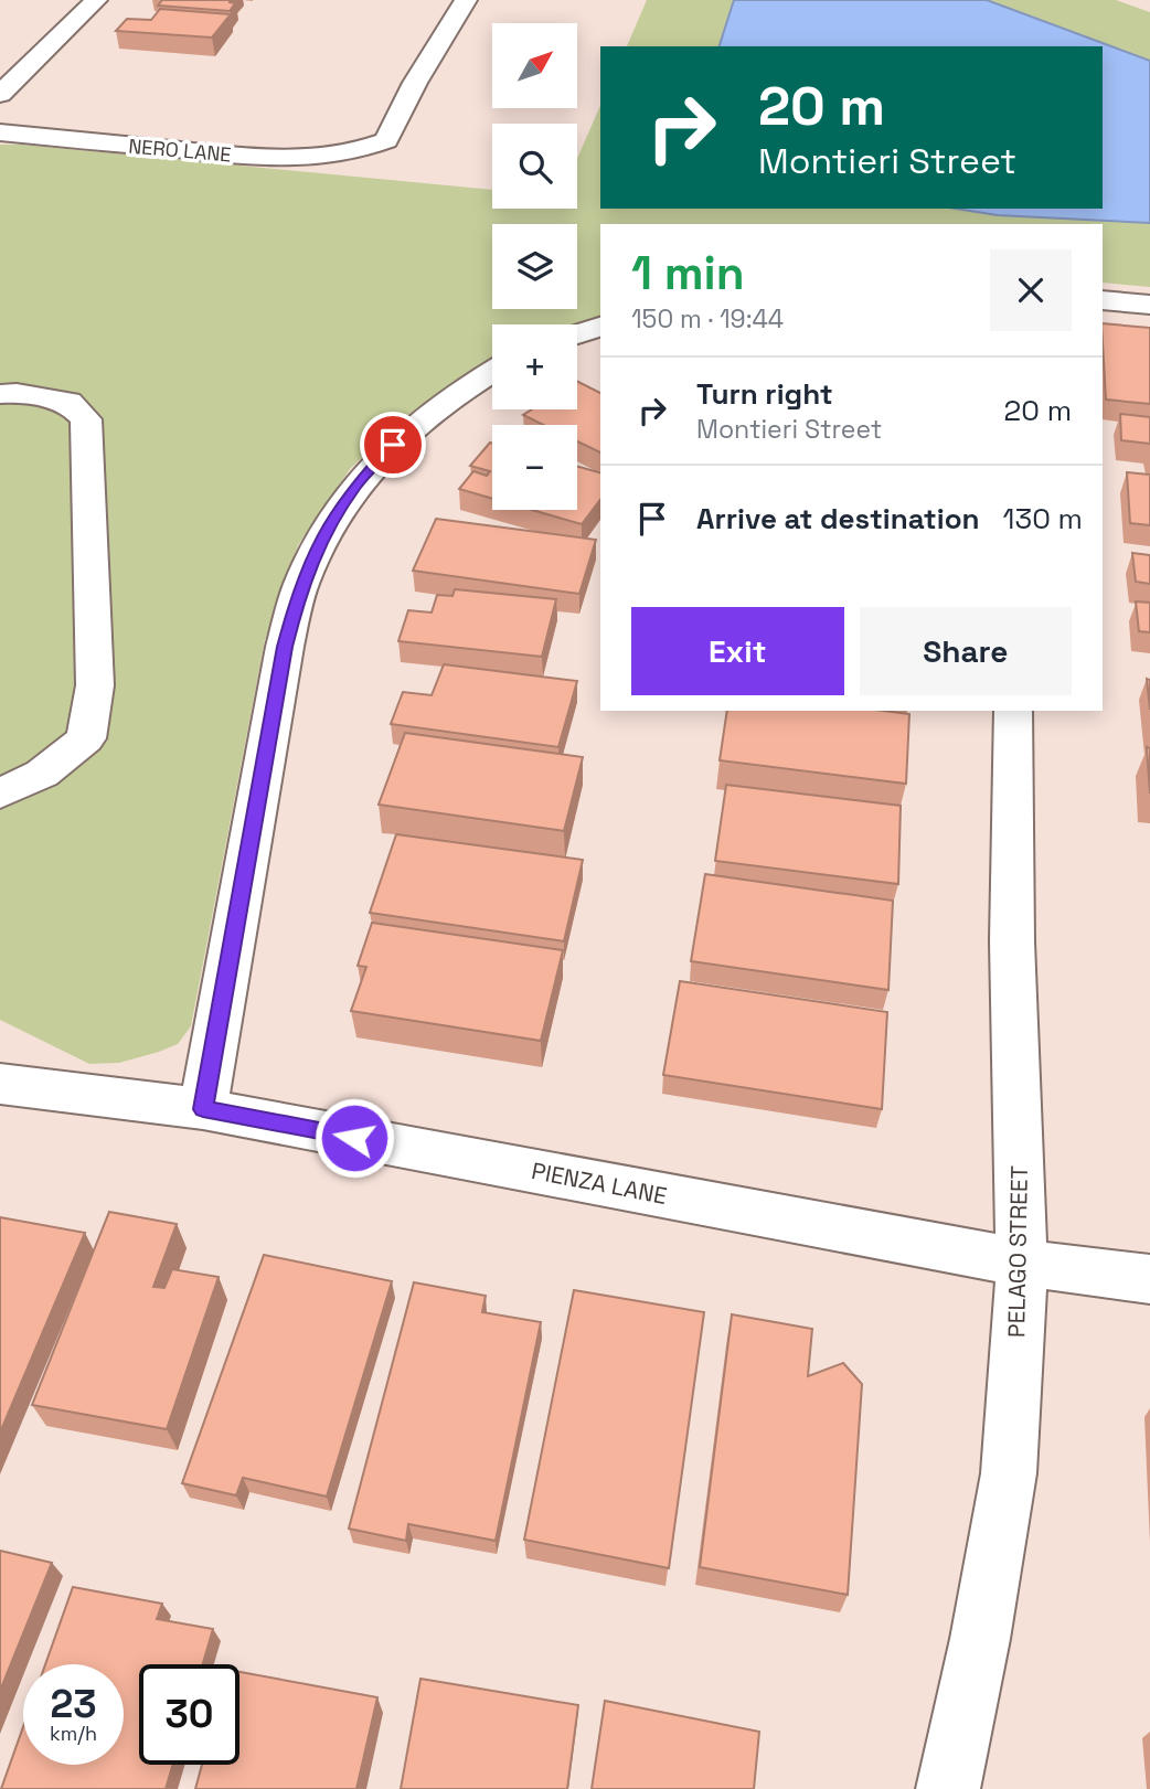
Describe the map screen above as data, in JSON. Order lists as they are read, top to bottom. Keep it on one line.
{"streets":{"street":["NERO LANE","PIENZA LANE","PELAGO STREET"]},"crossings":[["PIENZA LANE","PELAGO STREET"]],"north":"top right","page":{"map_buttons":["+","−"],"turn":["20 m","Montieri Street"],"heading":["1 min","150 m · 19:44"],"list":[{"name":"Turn right","note":"Montieri Street","value":"20 m"},{"name":"Arrive at destination","value":"130 m"}],"buttons":["Exit","Share"],"speed":"23 km/h","limit":"30"}}
